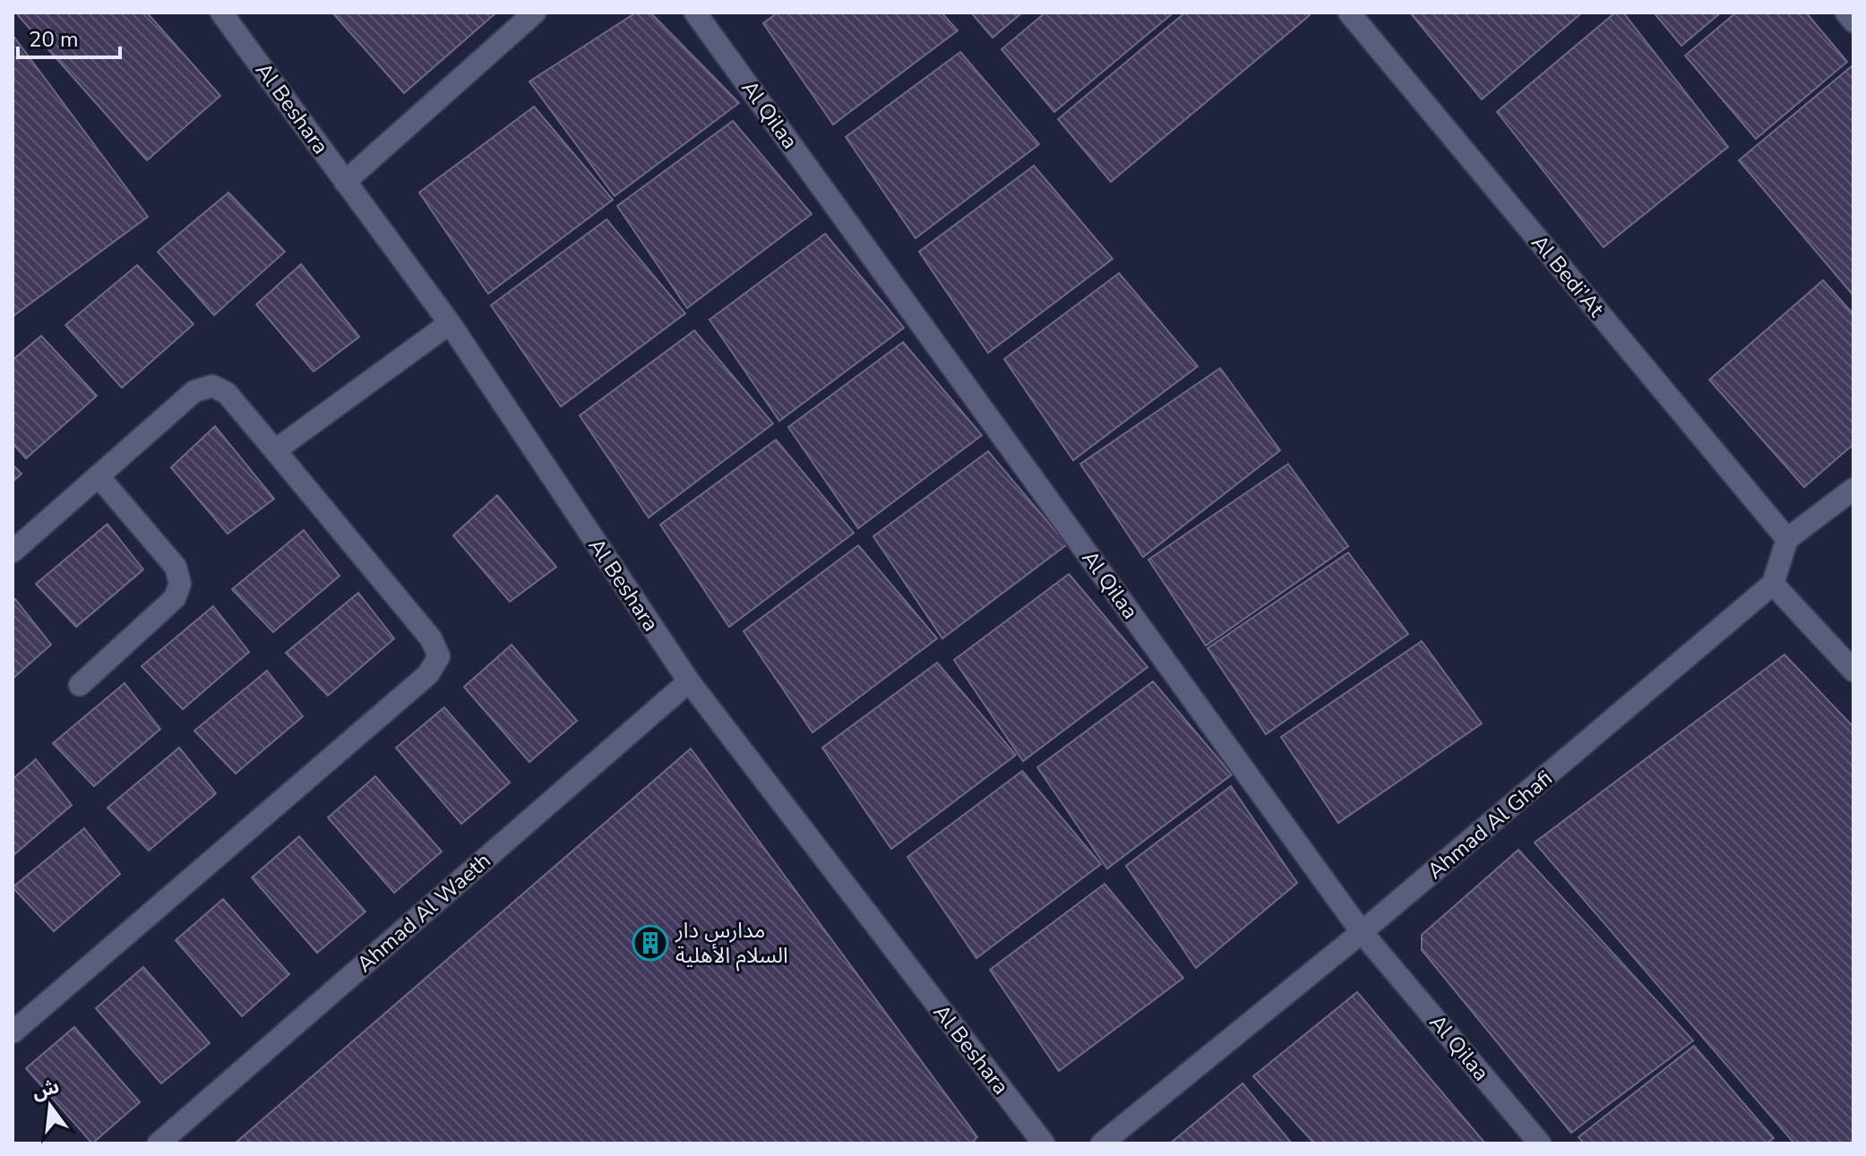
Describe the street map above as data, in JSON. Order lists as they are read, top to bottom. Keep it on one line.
{"streets":{"street":["Al Beshara","Al Qilaa","Al Bedi'At","Ahmad Al Ghafi","Ahmad Al Waeth"]},"crossings":[["Al Beshara","Ahmad Al Waeth"],["Al Qilaa","Ahmad Al Ghafi"]],"places":{"building":["مدارس دار السلام الأهلية"]},"scale_bar":"20 m","north":"top"}
